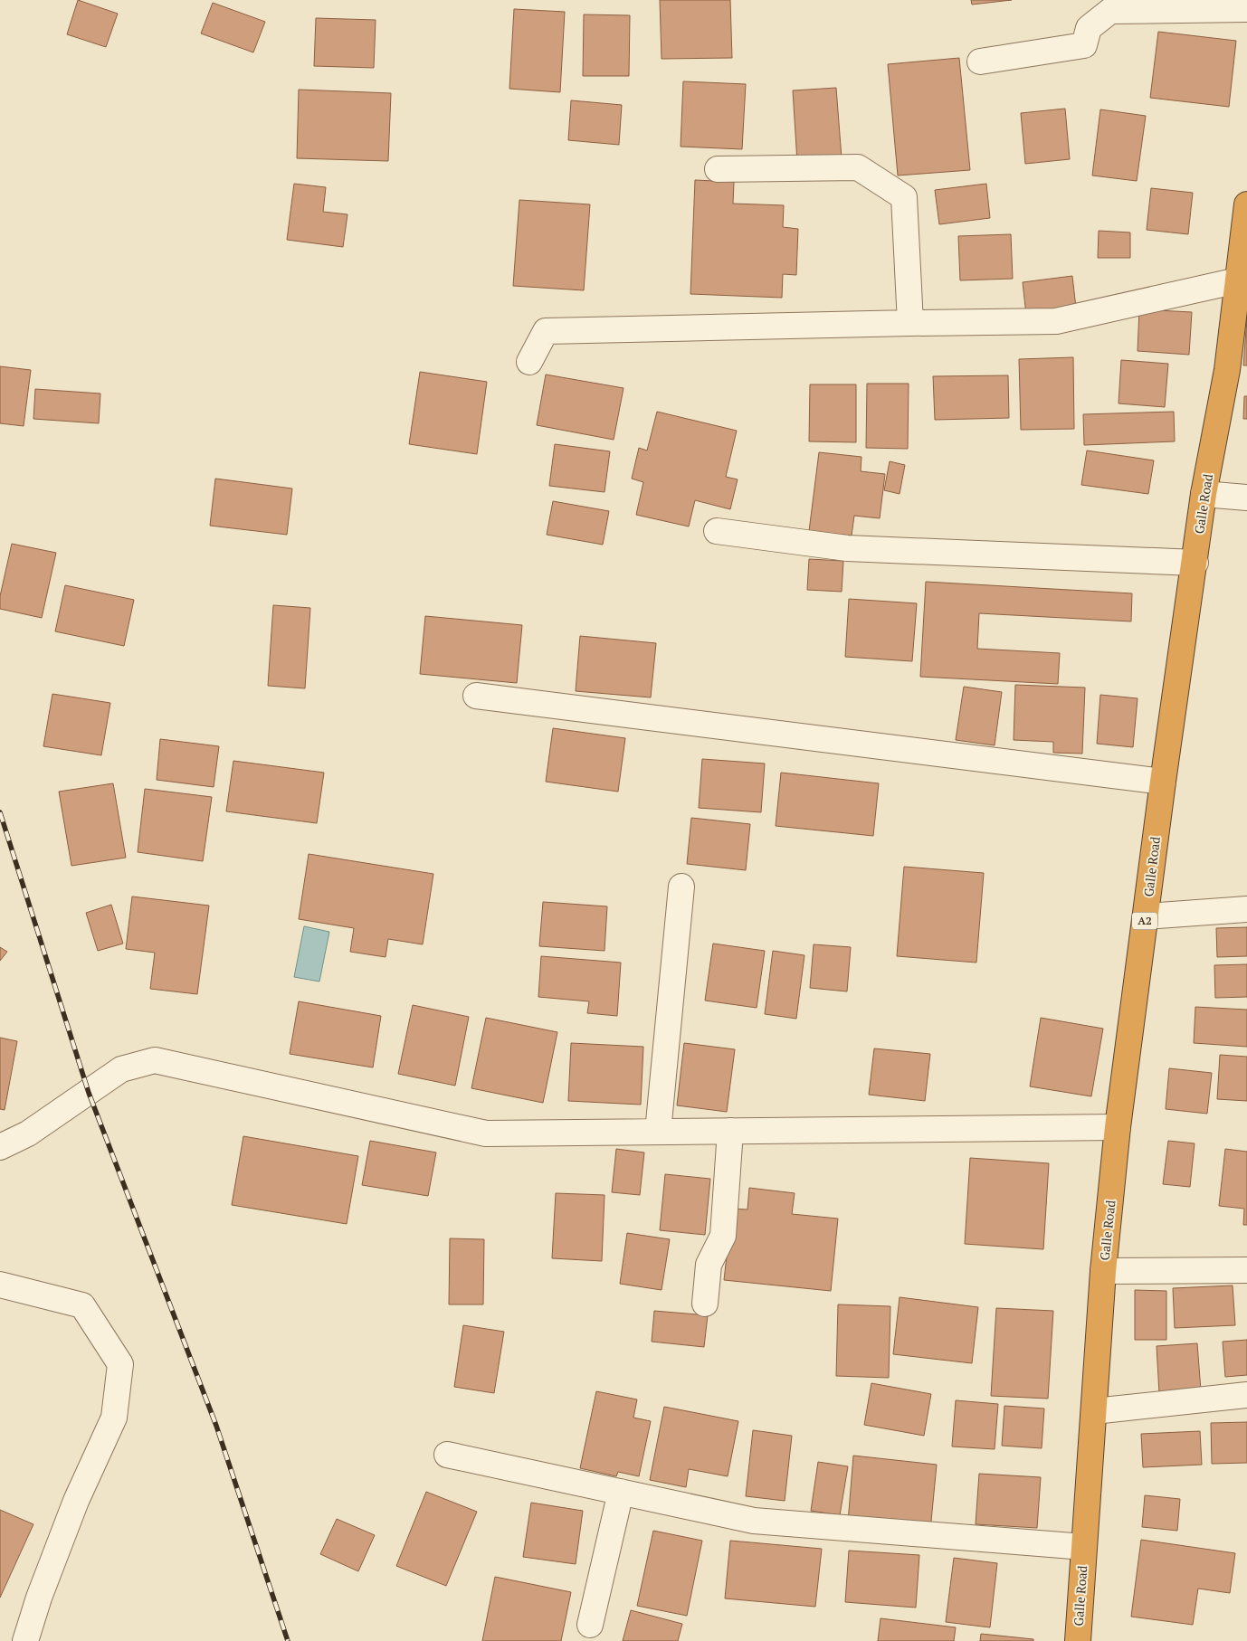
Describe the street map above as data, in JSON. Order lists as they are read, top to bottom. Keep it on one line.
{"streets":{"highway":["Galle Road","A2"]}}
